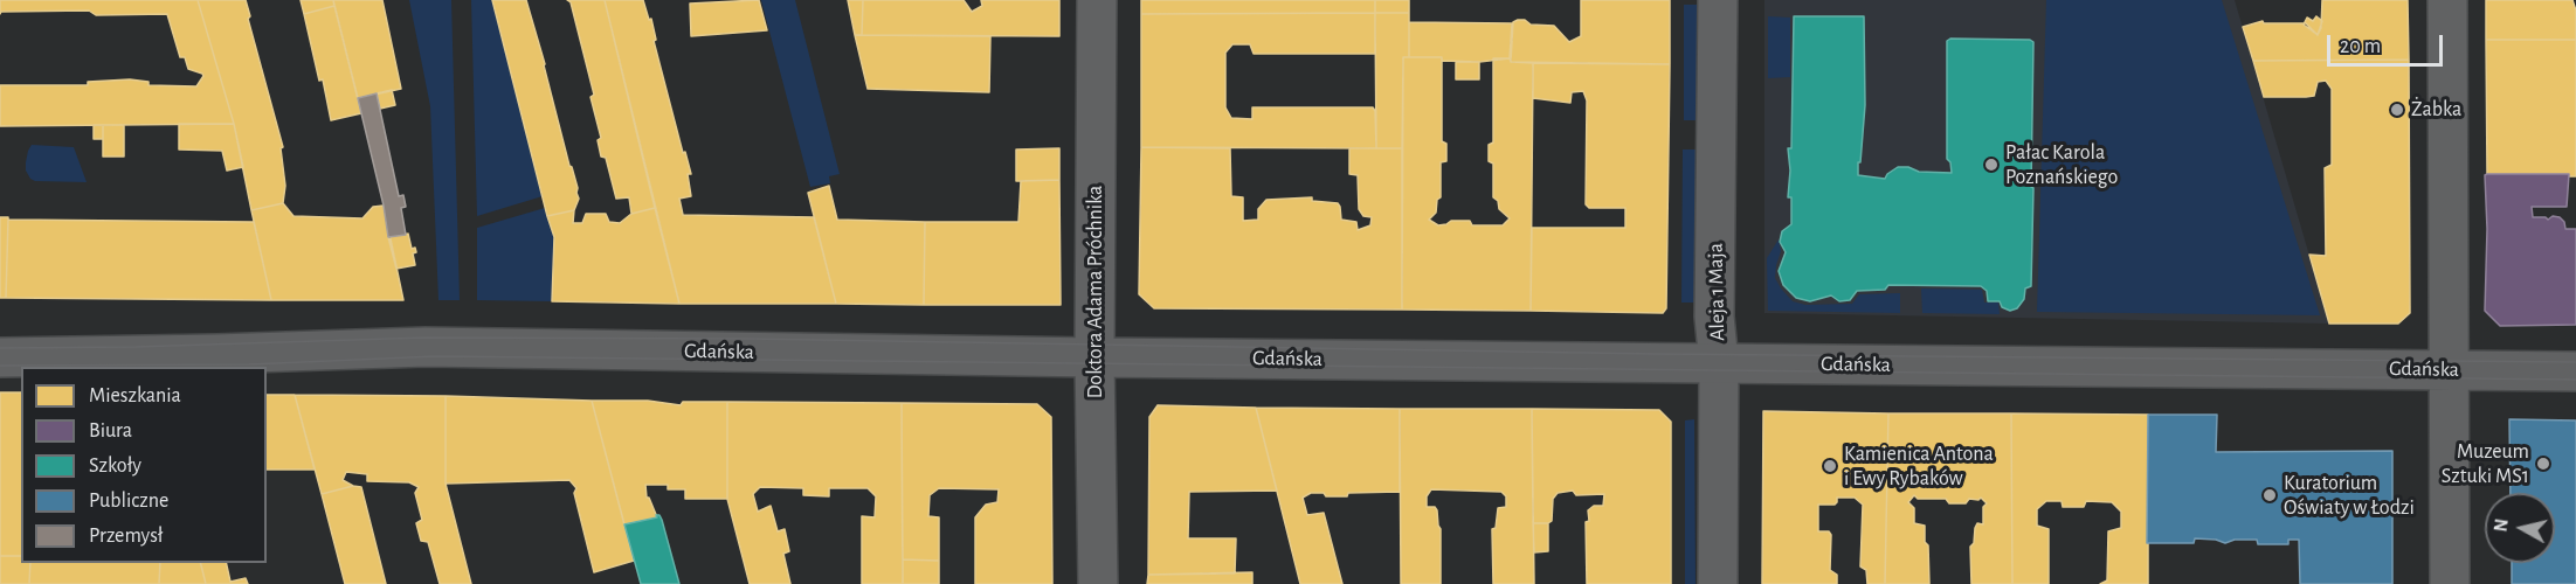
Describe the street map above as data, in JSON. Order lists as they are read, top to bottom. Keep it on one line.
{"streets":{"street":["Doktora Adama Próchnika","Aleja 1 Maja","Gdańska"]},"crossings":[["Doktora Adama Próchnika","Gdańska"],["Aleja 1 Maja","Gdańska"]],"places":["Żabka","Pałac Karola Poznańskiego","Muzeum Sztuki MS1","Kamienica Antona i Ewy Rybaków","Kuratorium Oświaty w Łodzi"],"legend":["Mieszkania","Biura","Szkoły","Publiczne","Przemysł"],"scale_bar":"20 m","north":"left"}
